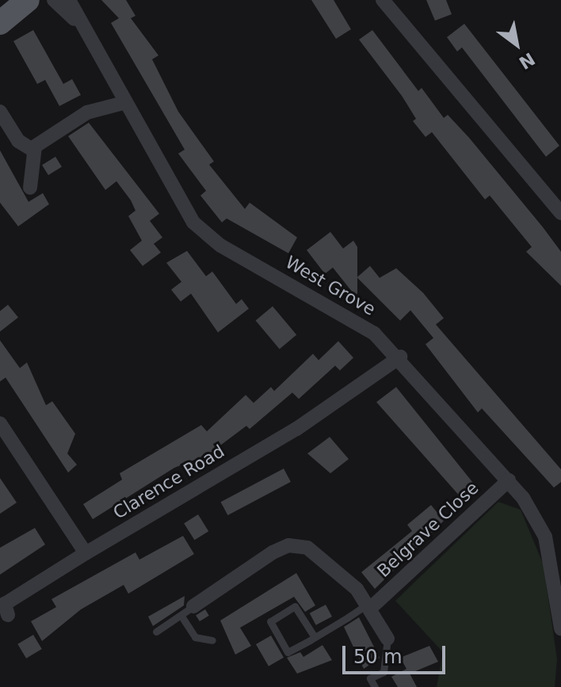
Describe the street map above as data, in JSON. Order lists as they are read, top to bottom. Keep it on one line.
{"streets":{"street":["West Grove","Clarence Road","Belgrave Close"]},"crossings":[["West Grove","Clarence Road"],["West Grove","Belgrave Close"]],"scale_bar":"50 m","north":"bottom right"}
